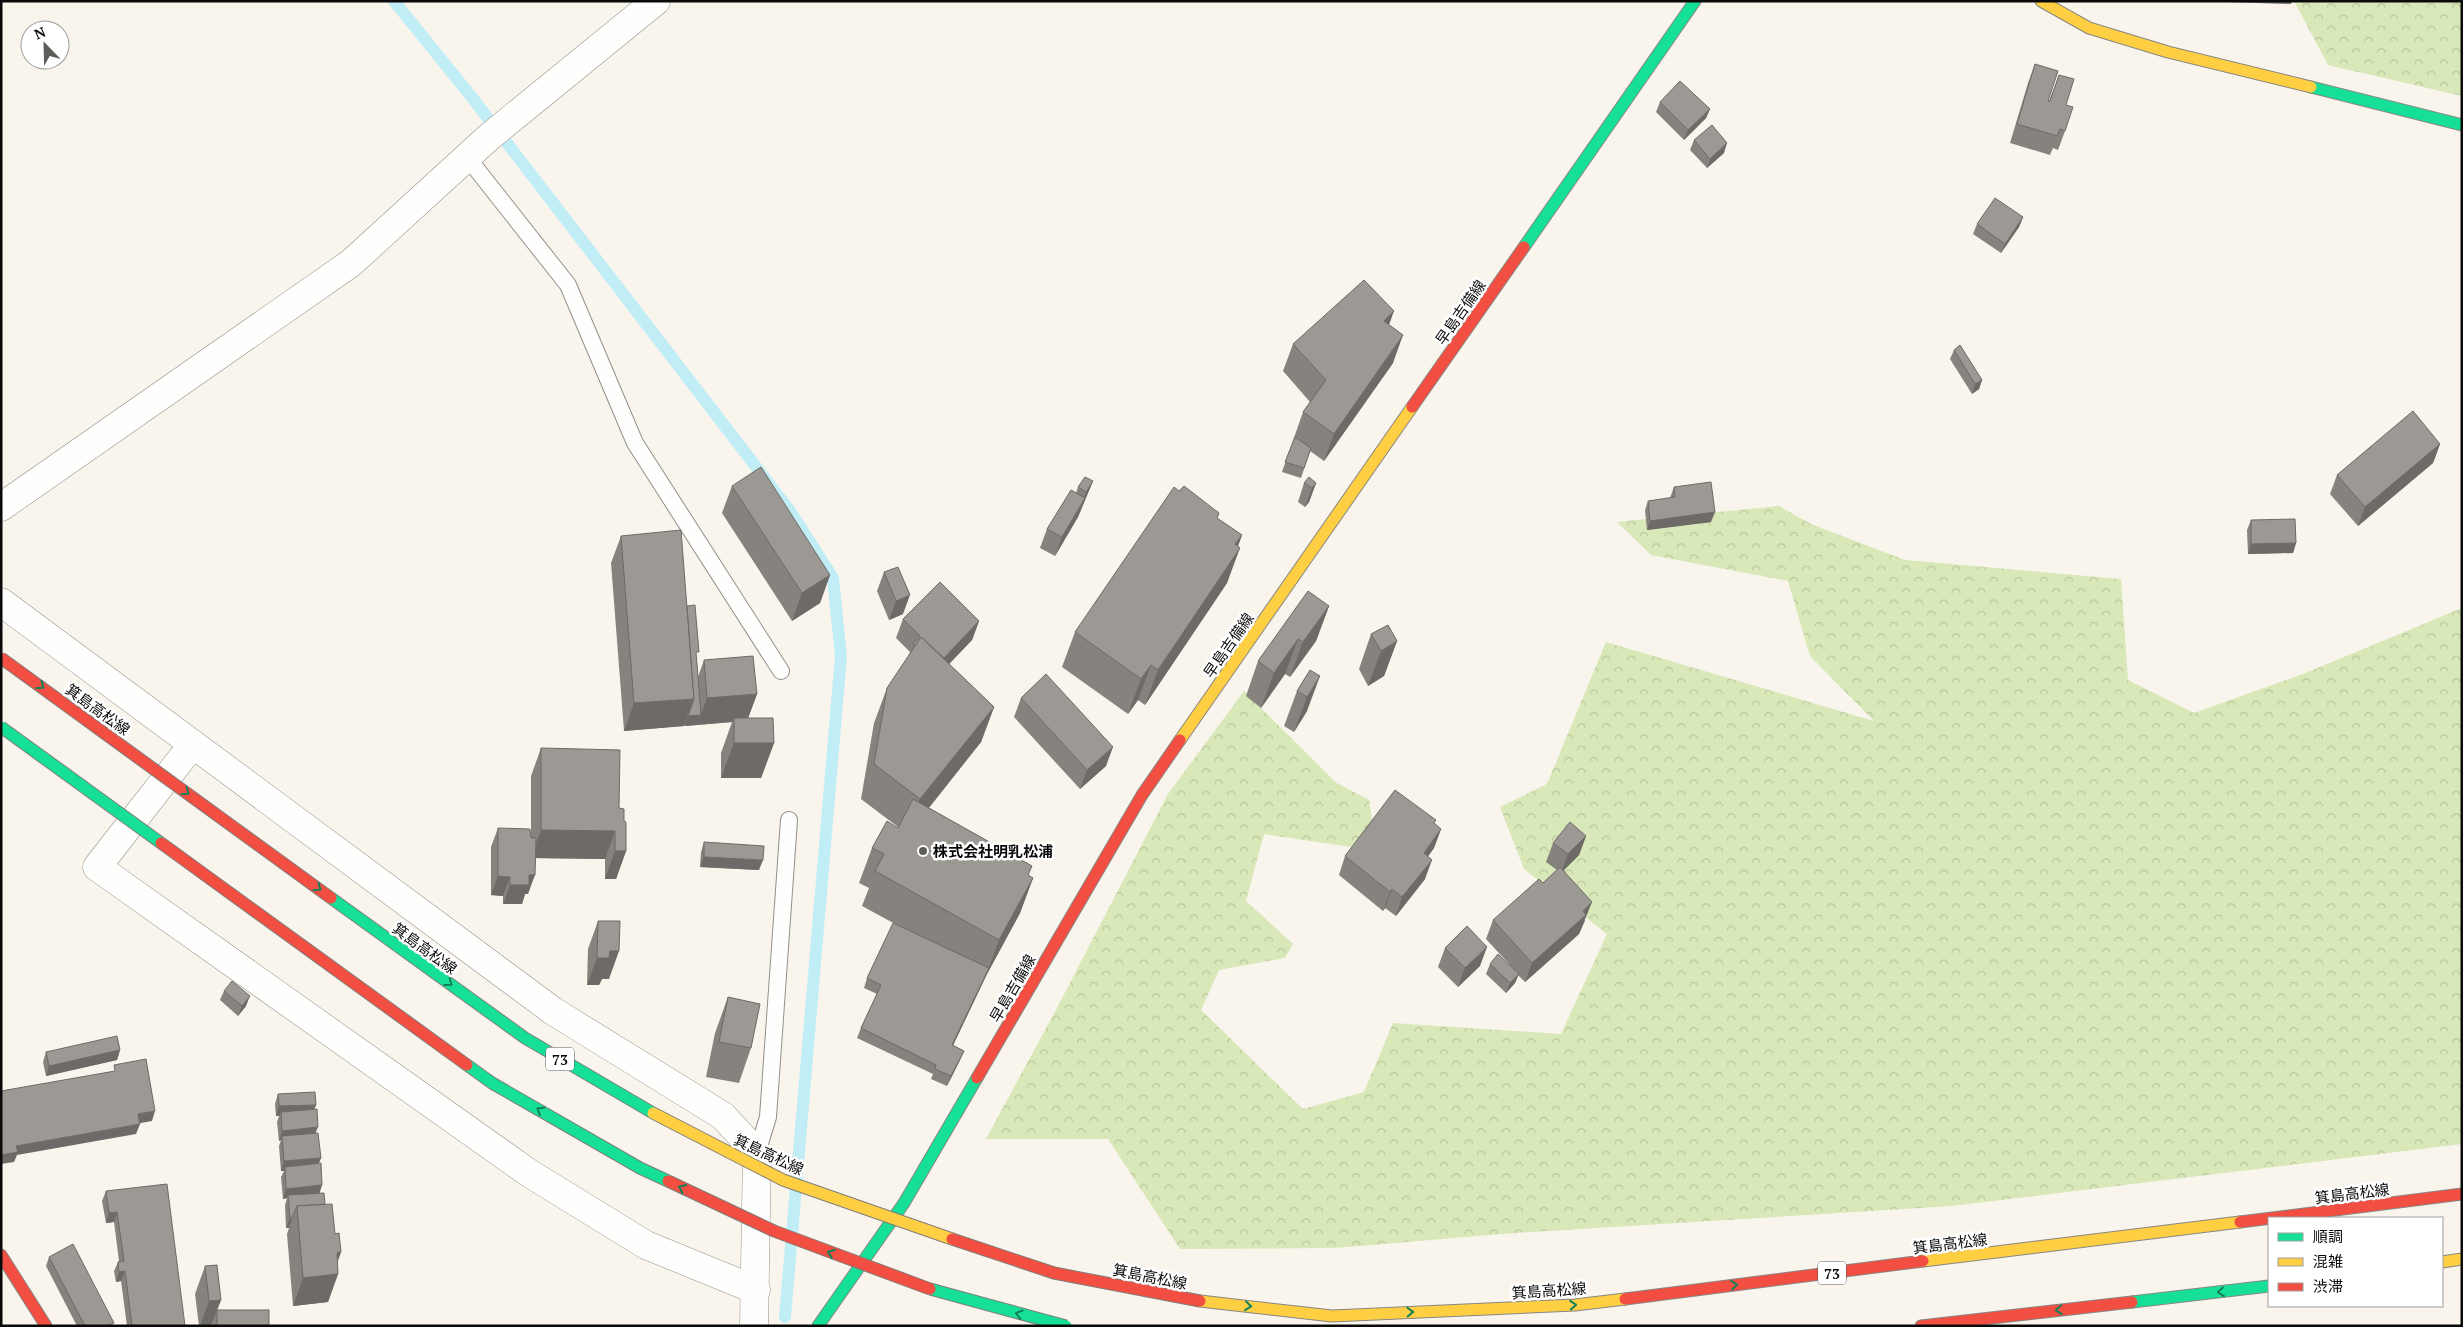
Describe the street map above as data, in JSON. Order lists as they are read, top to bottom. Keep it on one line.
{"streets":{"main road":["早島吉備線","箕島高松線","73"]},"places":["株式会社明乳松浦"],"legend":["順調","混雑","渋滞"],"north":"top left"}
